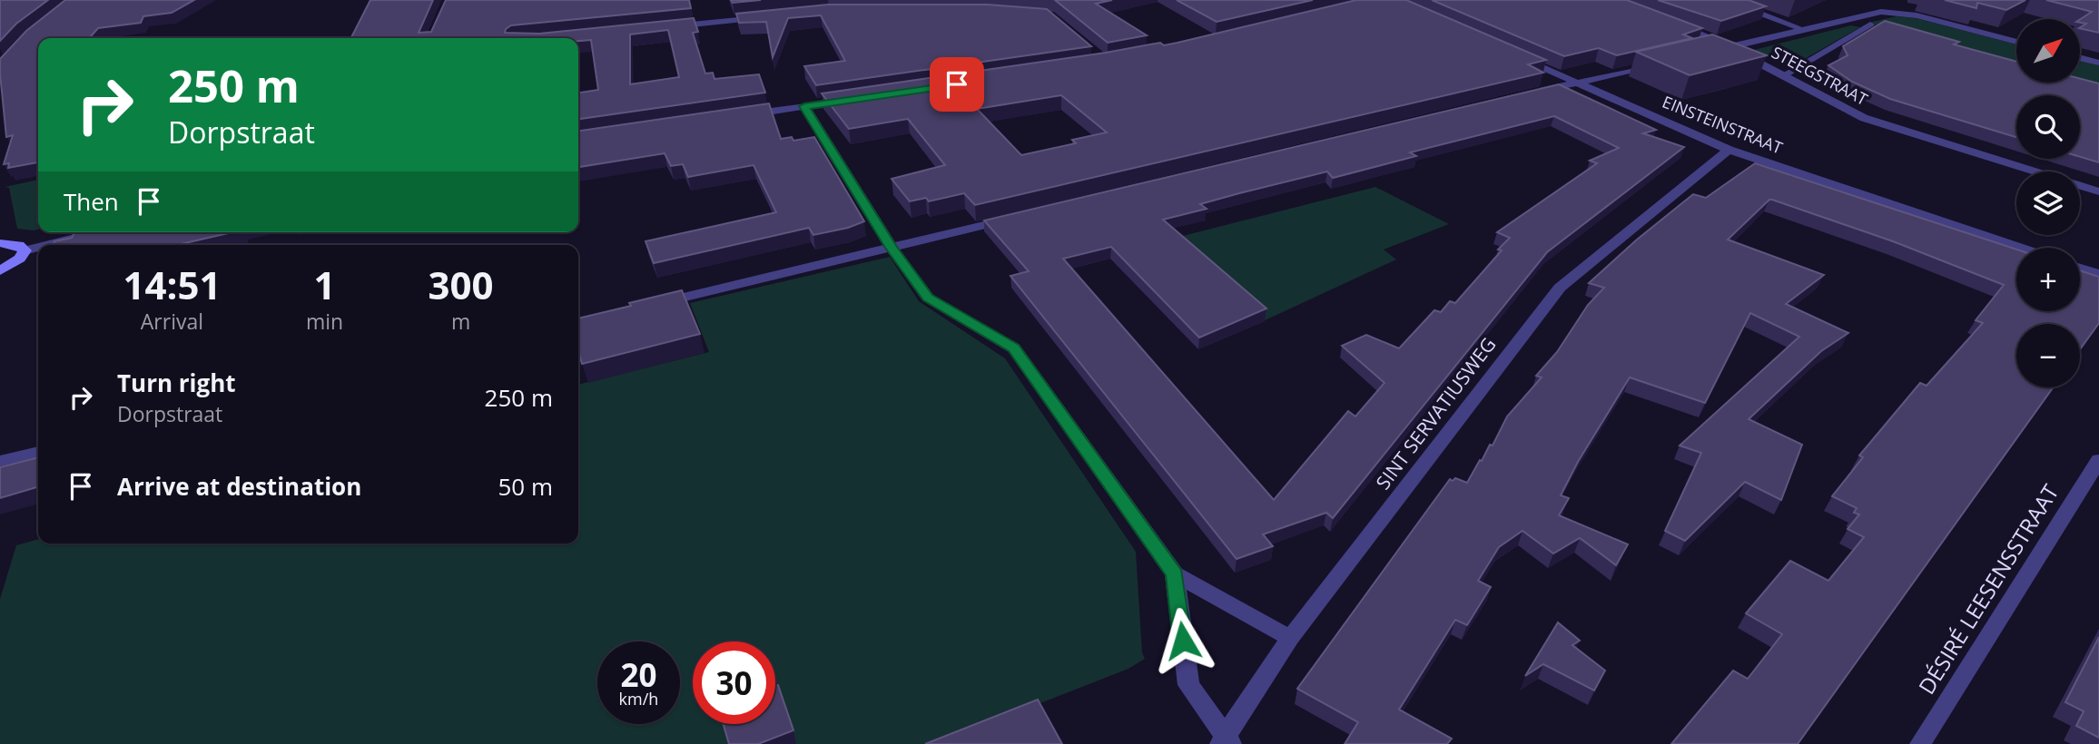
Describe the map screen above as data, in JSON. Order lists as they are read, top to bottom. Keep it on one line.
{"streets":{"street":["STEEGSTRAAT","EINSTEINSTRAAT","SINT SERVATIUSWEG","DÉSIRÉ LEESENSSTRAAT"]},"crossings":[["EINSTEINSTRAAT","SINT SERVATIUSWEG"]],"north":"top right","page":{"map_buttons":["+","−"],"turn":["250 m","Dorpstraat"],"then":"Then","eta":["14:51","Arrival","1","min","300","m"],"list":[{"name":"Turn right","note":"Dorpstraat","value":"250 m"},{"name":"Arrive at destination","value":"50 m"}],"speed":"20 km/h","limit":"30"}}
